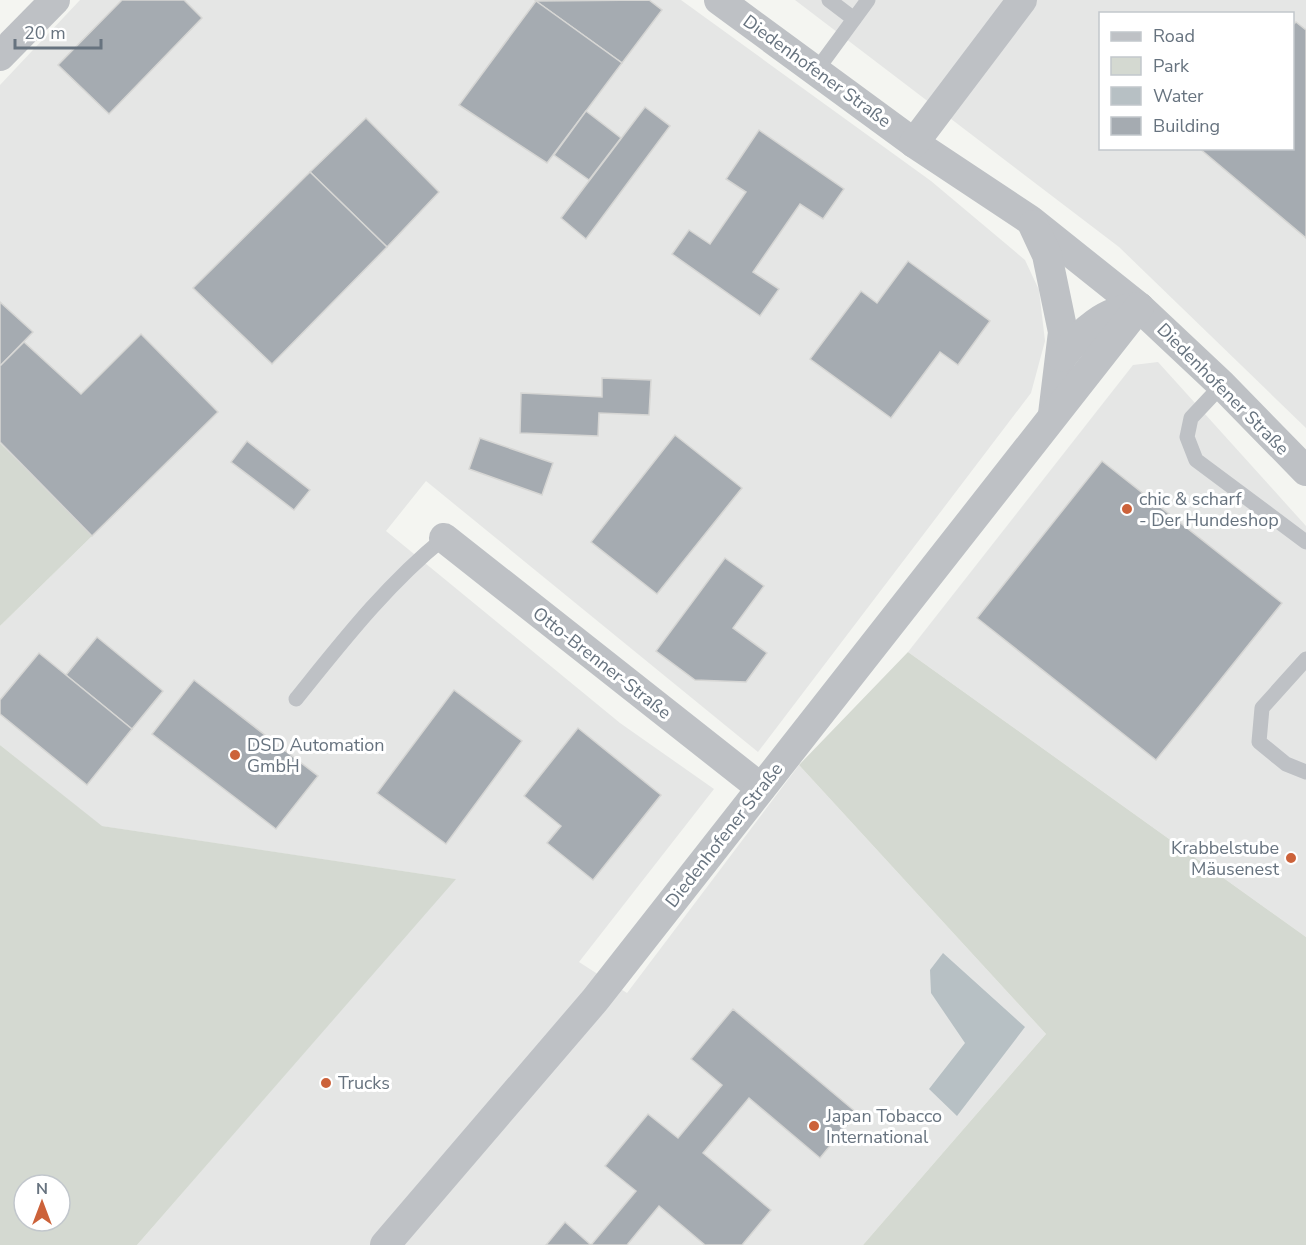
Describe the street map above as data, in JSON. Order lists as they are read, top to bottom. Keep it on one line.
{"streets":{"street":["Diedenhofener Straße","Otto-Brenner-Straße"]},"crossings":[["Diedenhofener Straße","Otto-Brenner-Straße"]],"places":["chic & scharf - Der Hundeshop","DSD Automation GmbH","Krabbelstube Mäusenest","Trucks","Japan Tobacco International"],"legend":["Road","Park","Water","Building"],"scale_bar":"20 m","north":"top"}
